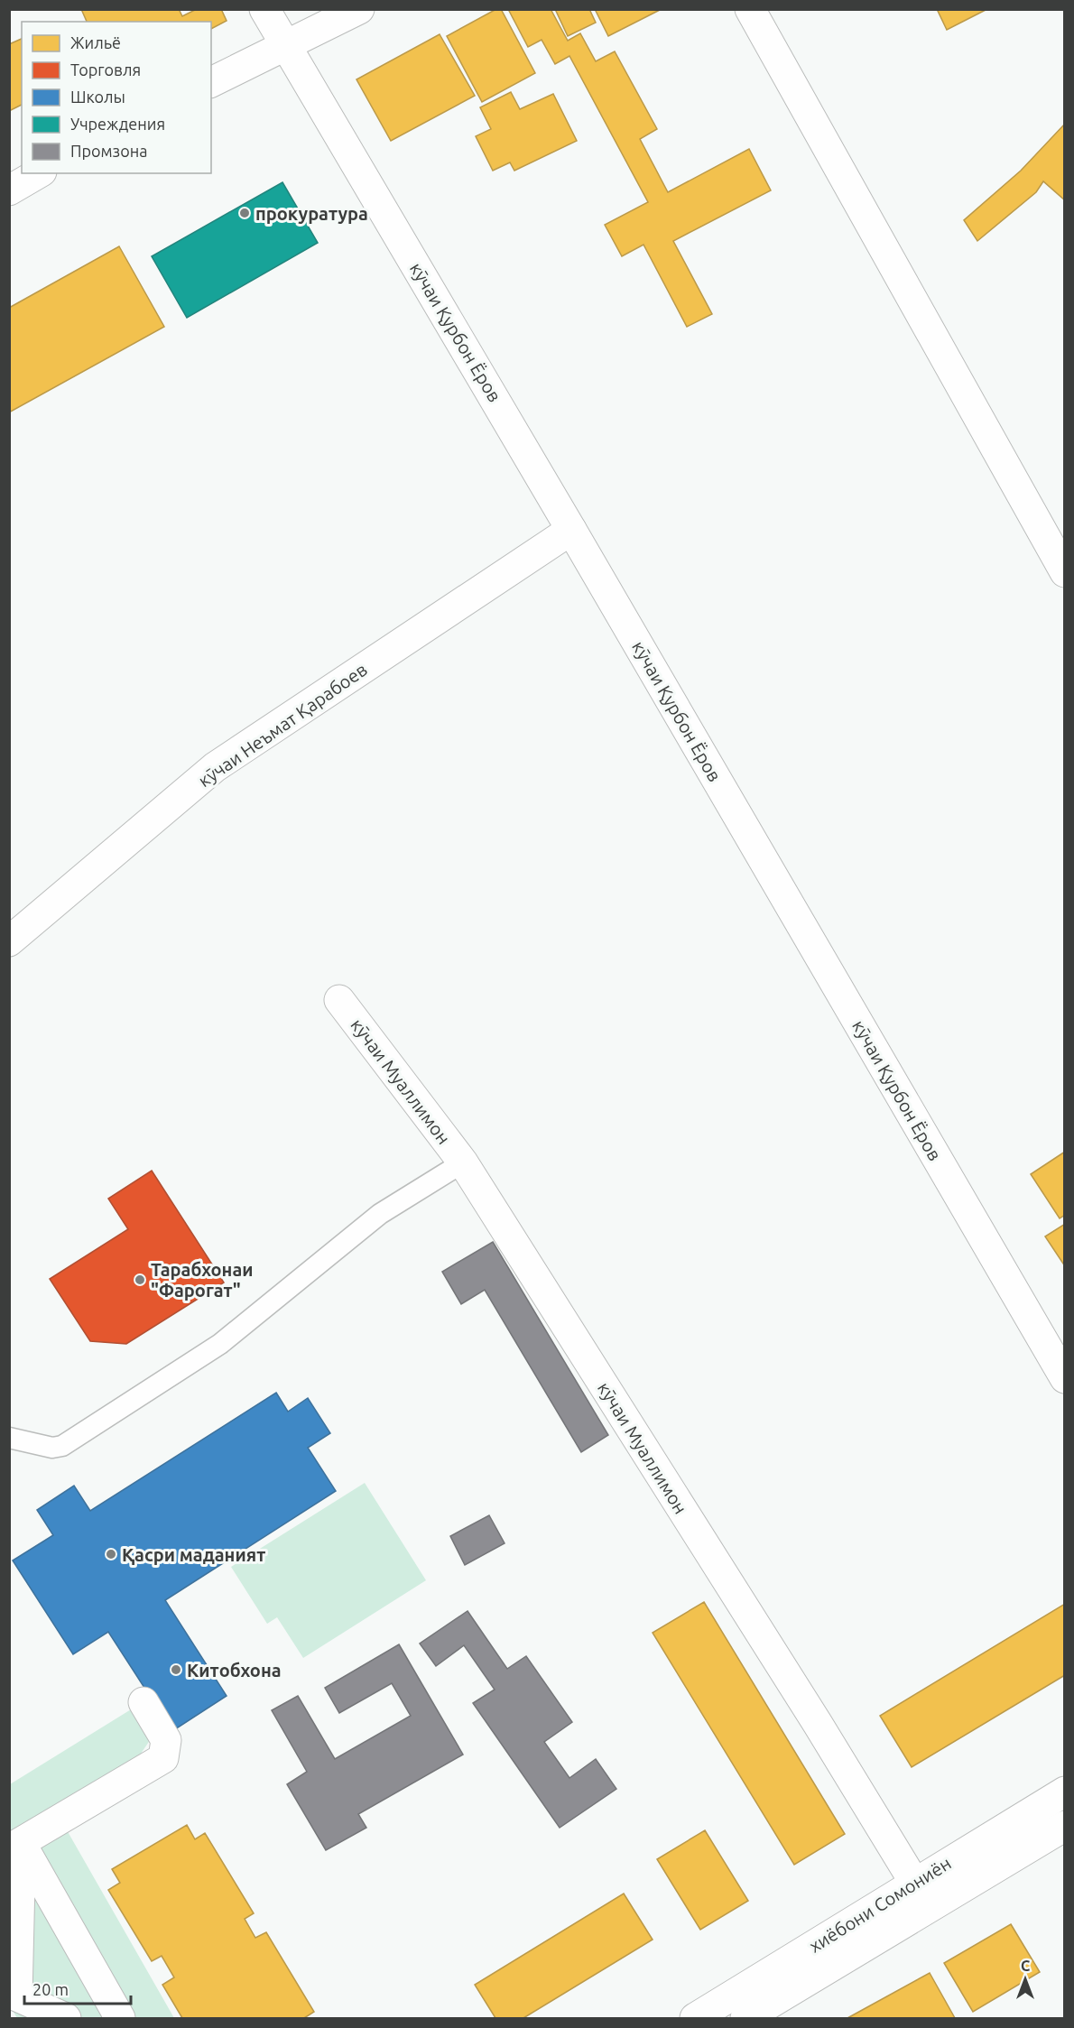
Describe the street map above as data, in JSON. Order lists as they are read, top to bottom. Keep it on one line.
{"streets":{"main road":["кӯчаи Қурбон Ёров","кӯчаи Неъмат Қарабоев","кӯчаи Муаллимон","хиёбони Сомониён"]},"crossings":[["кӯчаи Қурбон Ёров","кӯчаи Неъмат Қарабоев"],["кӯчаи Муаллимон","хиёбони Сомониён"]],"places":["прокуратура","Тарабхонаи \"Фарогат\"","Қасри маданият","Китобхона"],"legend":["Жильё","Торговля","Школы","Учреждения","Промзона"],"scale_bar":"20 m","north":"top"}
